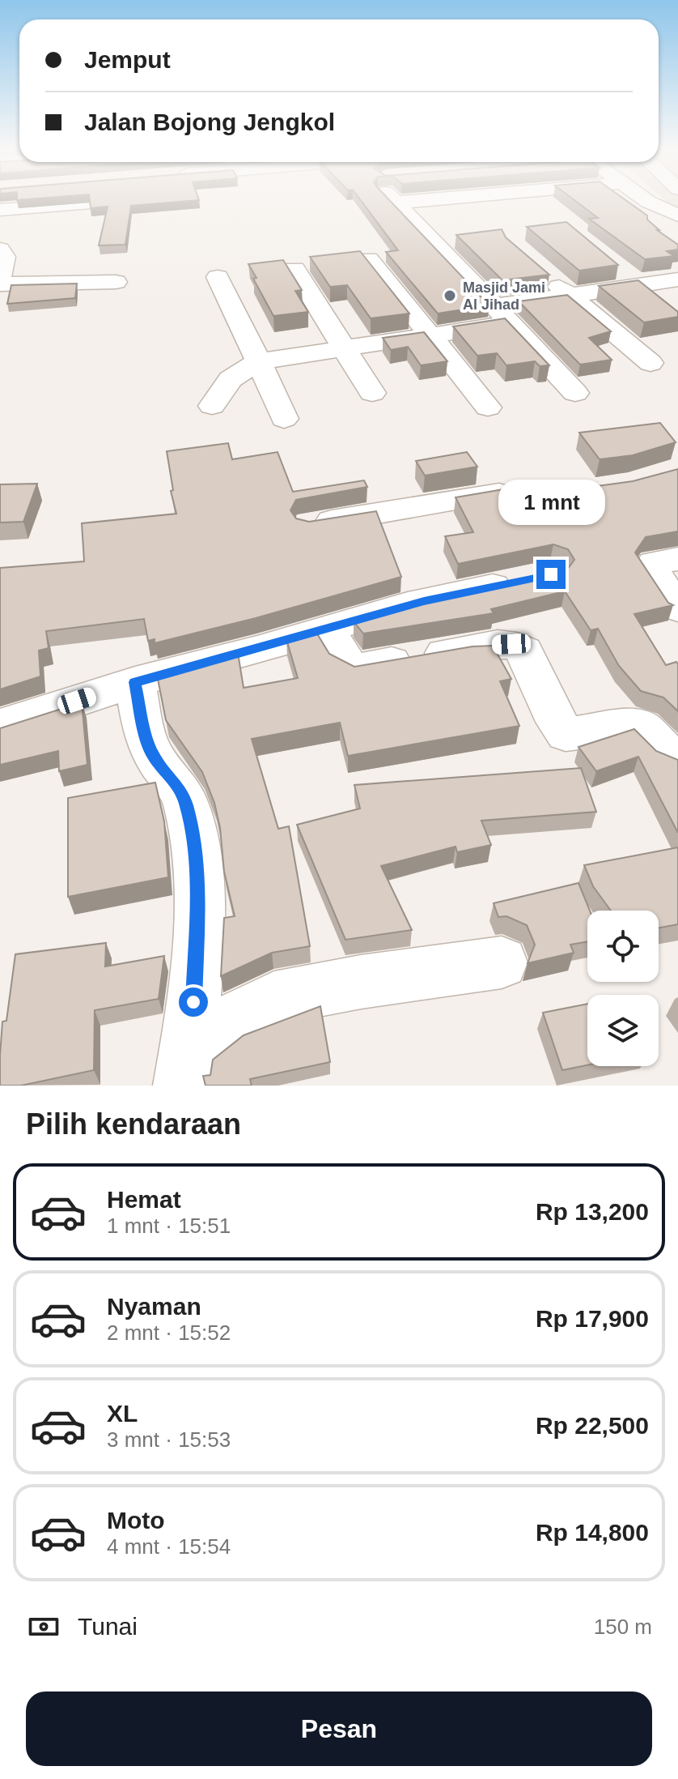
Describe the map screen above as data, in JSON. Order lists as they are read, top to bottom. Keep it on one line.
{"places":["Masjid Jami Al Jihad"],"page":{"banner":["Jemput","Jalan Bojong Jengkol"],"bubble":"1 mnt","heading":"Pilih kendaraan","list":[{"name":"Hemat","note":"1 mnt · 15:51","value":"Rp 13,200"},{"name":"Nyaman","note":"2 mnt · 15:52","value":"Rp 17,900"},{"name":"XL","note":"3 mnt · 15:53","value":"Rp 22,500"},{"name":"Moto","note":"4 mnt · 15:54","value":"Rp 14,800"}],"pay":["Tunai","150 m"],"buttons":"Pesan"}}
